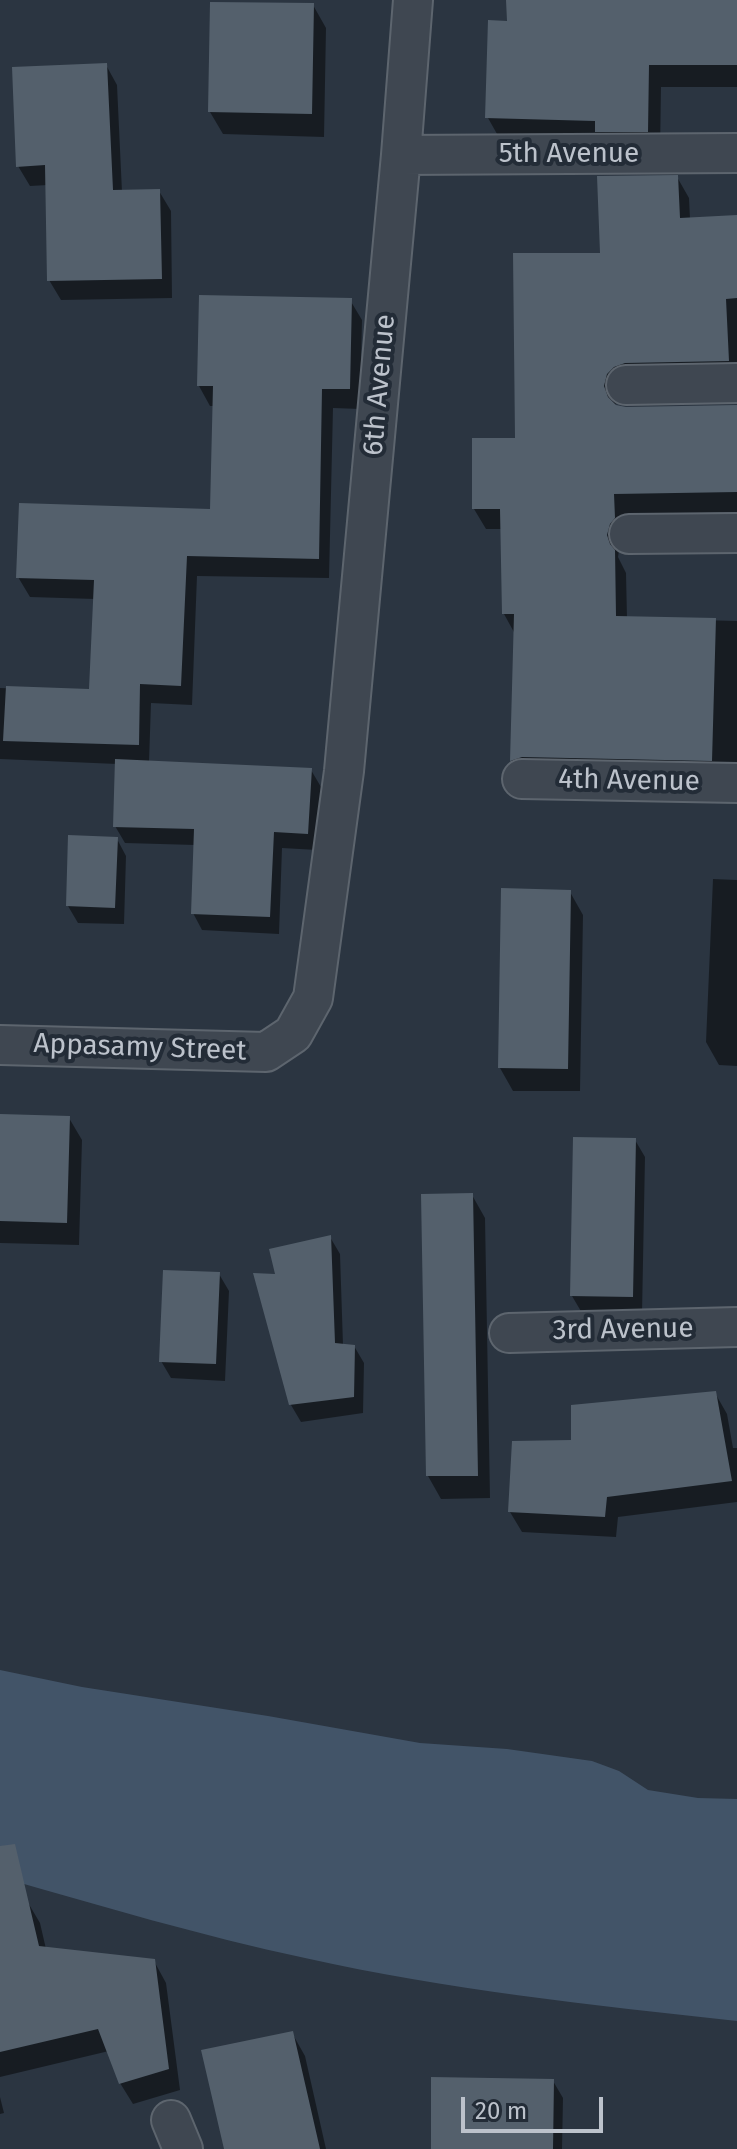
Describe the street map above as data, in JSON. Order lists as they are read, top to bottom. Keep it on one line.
{"streets":{"street":["5th Avenue","6th Avenue","4th Avenue","Appasamy Street","3rd Avenue"]},"crossings":[["5th Avenue","6th Avenue"],["6th Avenue","Appasamy Street"]],"scale_bar":"20 m"}
